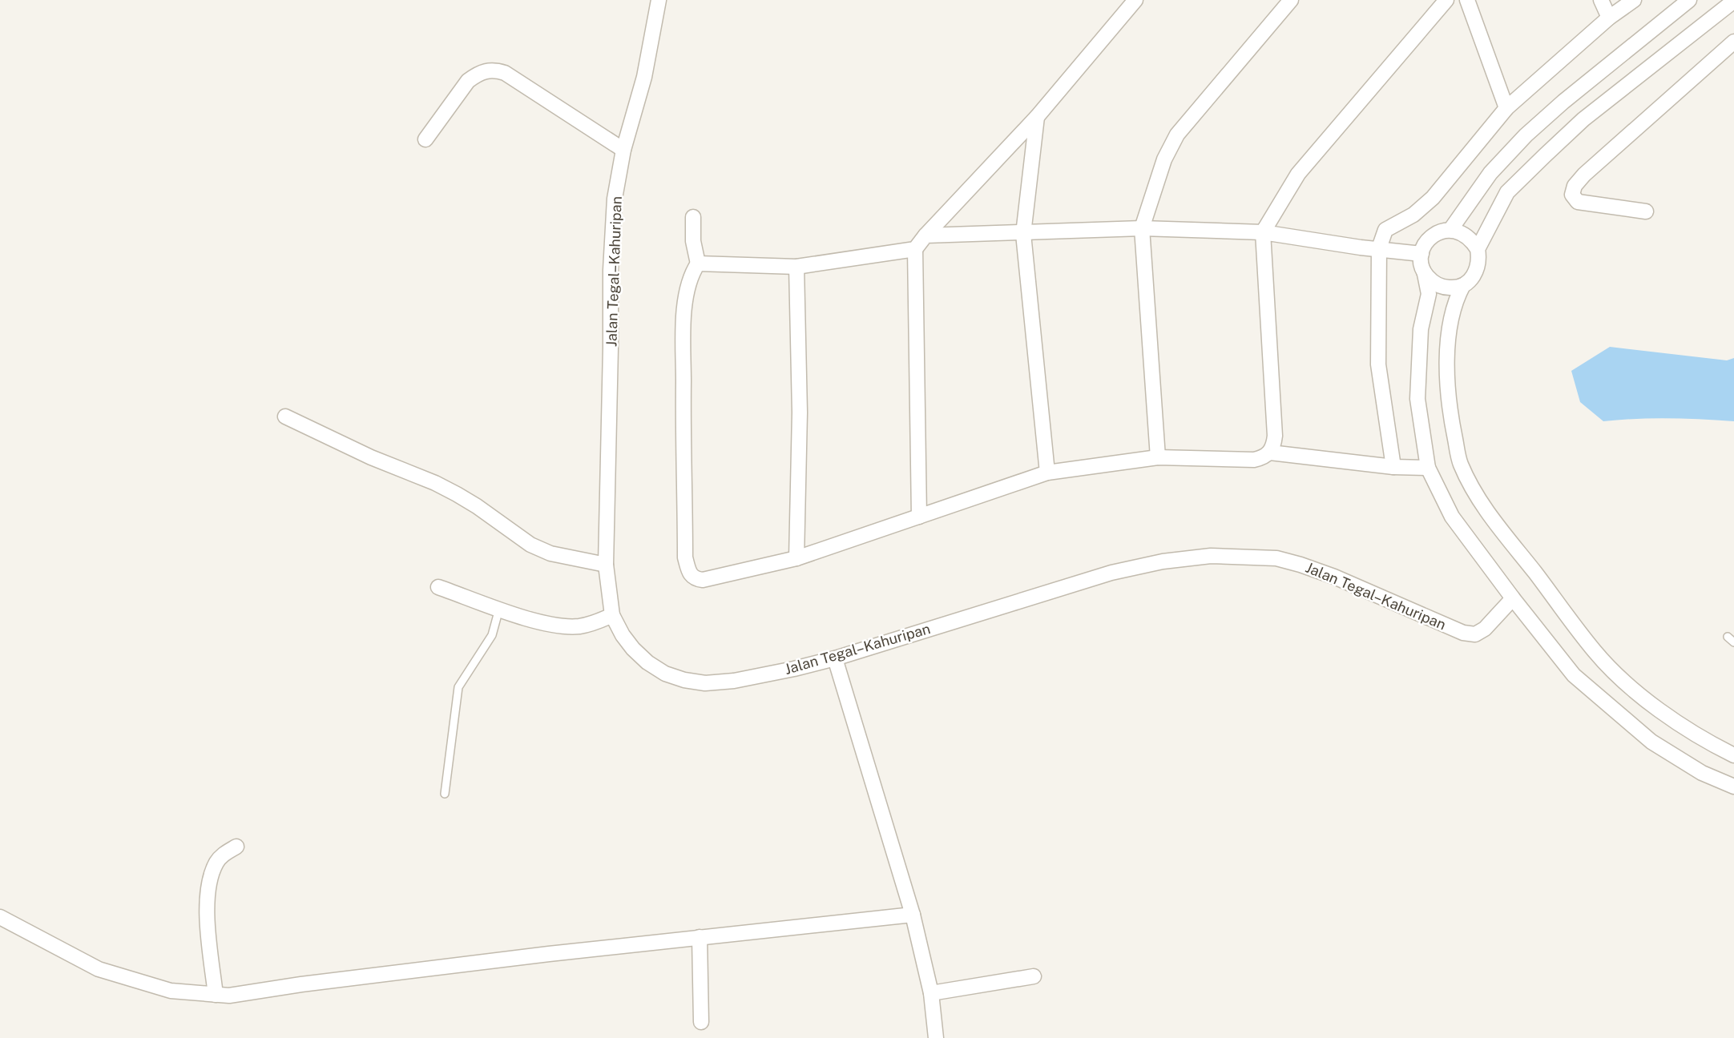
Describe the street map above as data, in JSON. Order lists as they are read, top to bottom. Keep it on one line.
{"streets":{"street":["Jalan Tegal–Kahuripan"]}}
